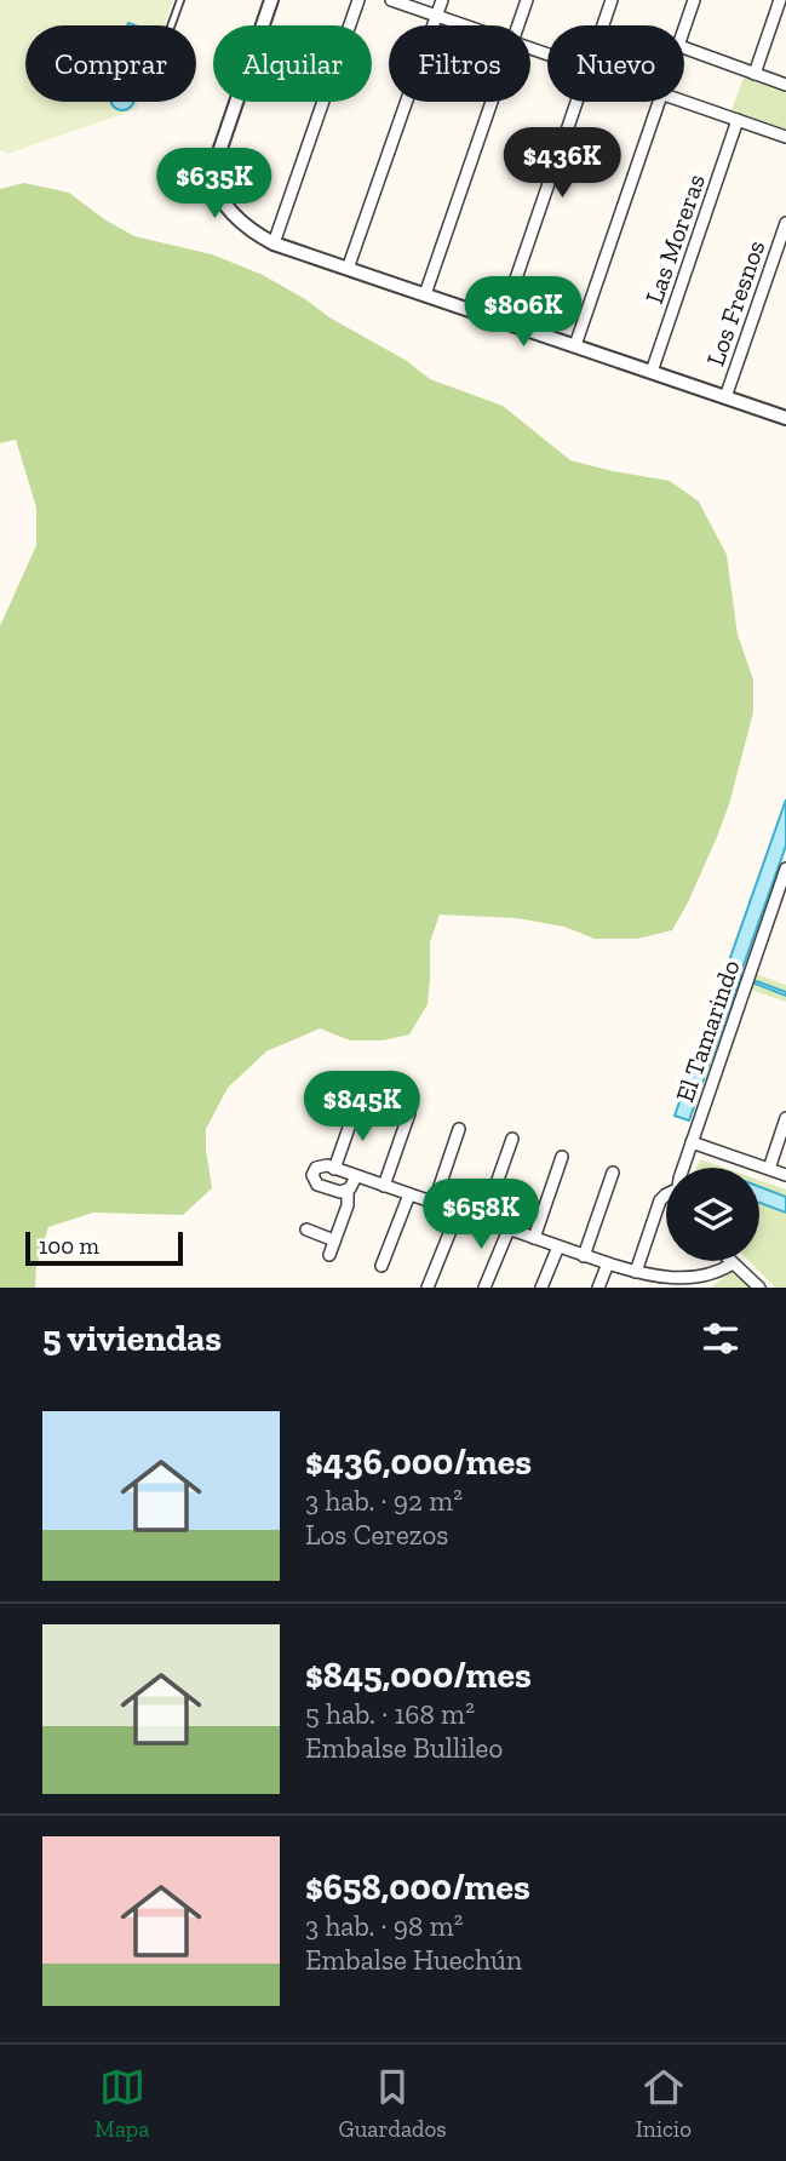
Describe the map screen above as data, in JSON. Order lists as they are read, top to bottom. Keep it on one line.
{"streets":{"street":["Las Moreras","Los Fresnos","El Tamarindo"]},"scale_bar":"100 m","page":{"chip":["Comprar","Alquilar","Filtros","Nuevo"],"price":["$436K","$635K","$806K","$845K","$658K"],"scale":"100 m","heading":"5 viviendas","list":[{"name":"$436,000/mes","note":"3 hab. · 92 m² · Los Cerezos"},{"name":"$845,000/mes","note":"5 hab. · 168 m² · Embalse Bullileo"},{"name":"$658,000/mes","note":"3 hab. · 98 m² · Embalse Huechún"}],"tabs":["Mapa","Guardados","Inicio"]}}
